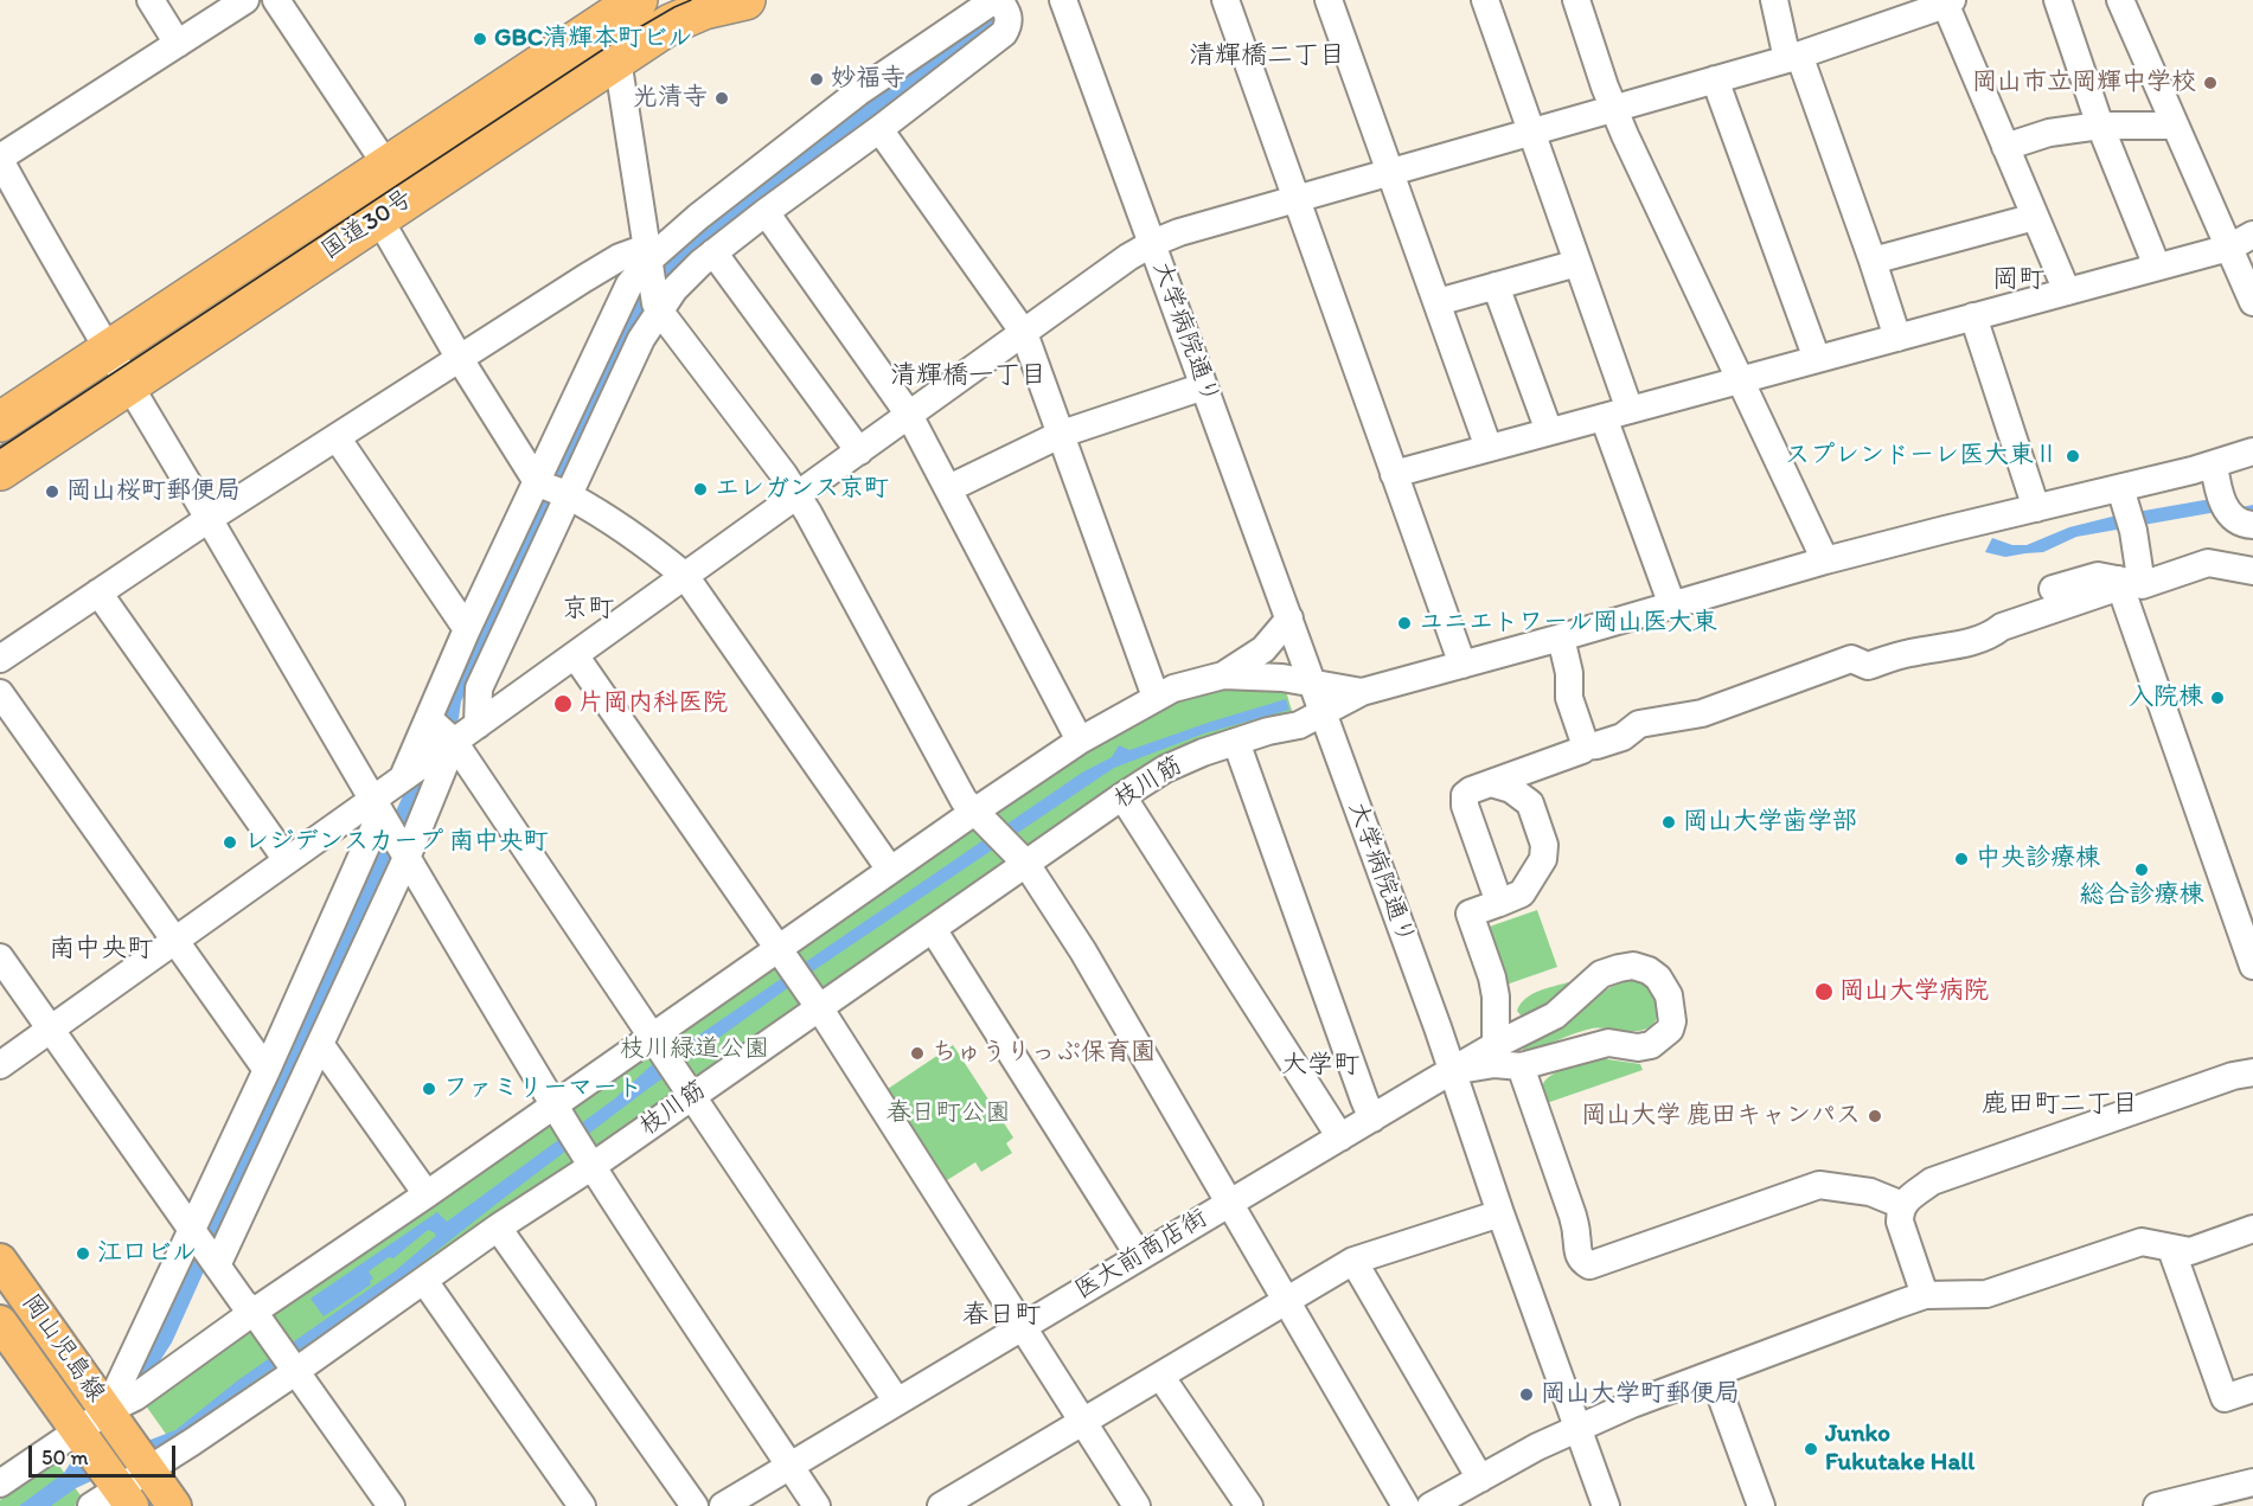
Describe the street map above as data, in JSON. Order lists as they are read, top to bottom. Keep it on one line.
{"streets":{"highway":["国道30号"],"main road":["岡山児島線"],"street":["大学病院通り","枝川筋","医大前商店街"]},"crossings":[["大学病院通り","枝川筋"],["大学病院通り","医大前商店街"],["枝川筋","岡山児島線"]],"districts":["清輝橋二丁目","岡町","清輝橋一丁目","京町","南中央町","大学町","鹿田町二丁目","春日町"],"parks":["枝川緑道公園","春日町公園"],"places":["GBC清輝本町ビル","妙福寺","岡山市立岡輝中学校","光清寺","スプレンドーレ医大東Ⅱ","エレガンス京町","岡山桜町郵便局","ユニエトワール岡山医大東","入院棟","片岡内科医院","岡山大学歯学部","レジデンスカープ 南中央町","中央診療棟","総合診療棟","岡山大学病院","ちゅうりっぷ保育園","ファミリーマート","岡山大学 鹿田キャンパス","江口ビル","岡山大学町郵便局","Junko Fukutake Hall"],"scale_bar":"50 m"}
